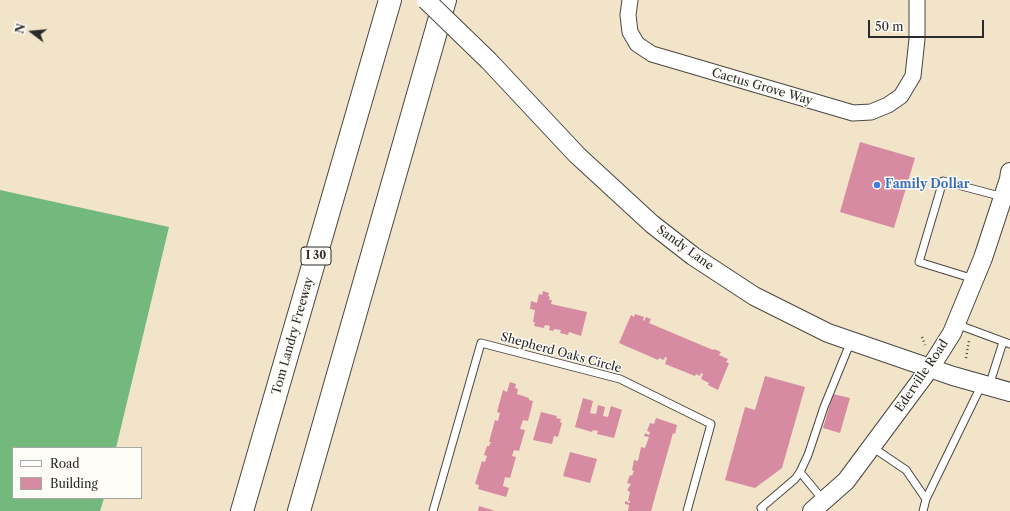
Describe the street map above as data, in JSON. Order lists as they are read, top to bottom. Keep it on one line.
{"streets":{"highway":["I 30","Tom Landry Freeway"],"street":["Cactus Grove Way","Sandy Lane","Ederville Road"],"lane":["Shepherd Oaks Circle"]},"crossings":[["Sandy Lane","Ederville Road"]],"places":["Family Dollar"],"legend":["Road","Building"],"scale_bar":"50 m","north":"left"}
